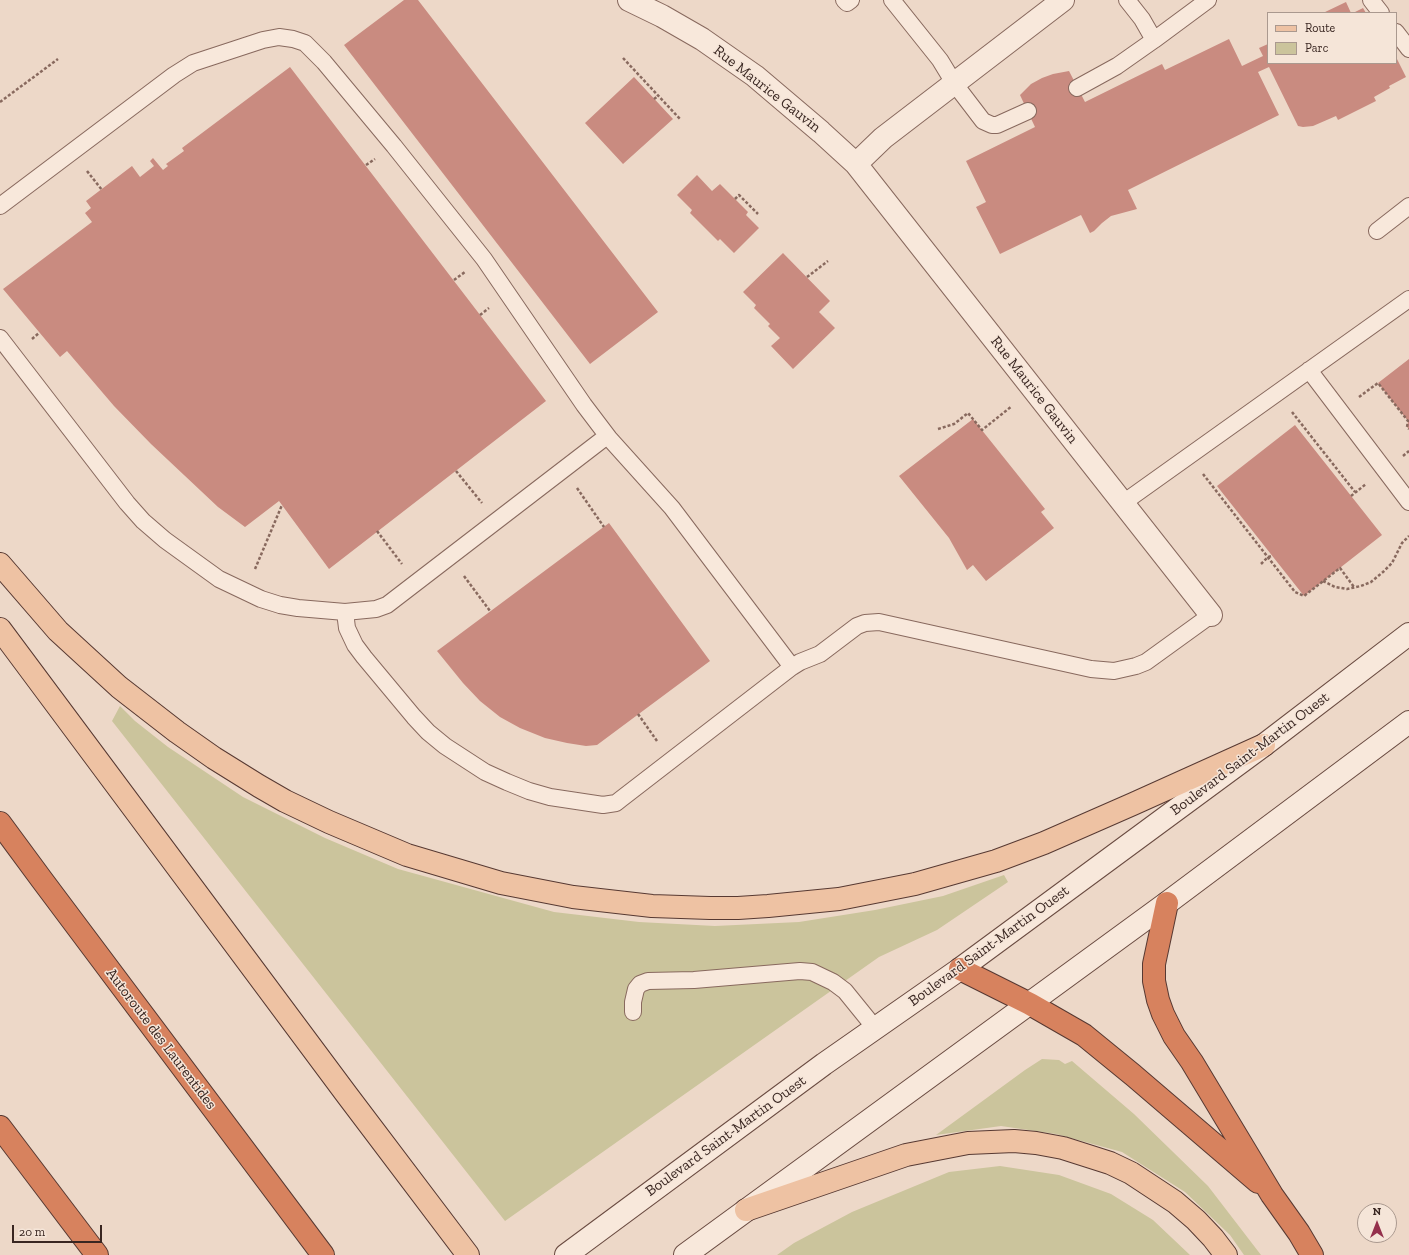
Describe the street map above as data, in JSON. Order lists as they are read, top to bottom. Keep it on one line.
{"streets":{"highway":["Autoroute des Laurentides"],"main road":["Rue Maurice Gauvin","Boulevard Saint-Martin Ouest"]},"legend":["Route","Parc"],"scale_bar":"20 m","north":"top"}
